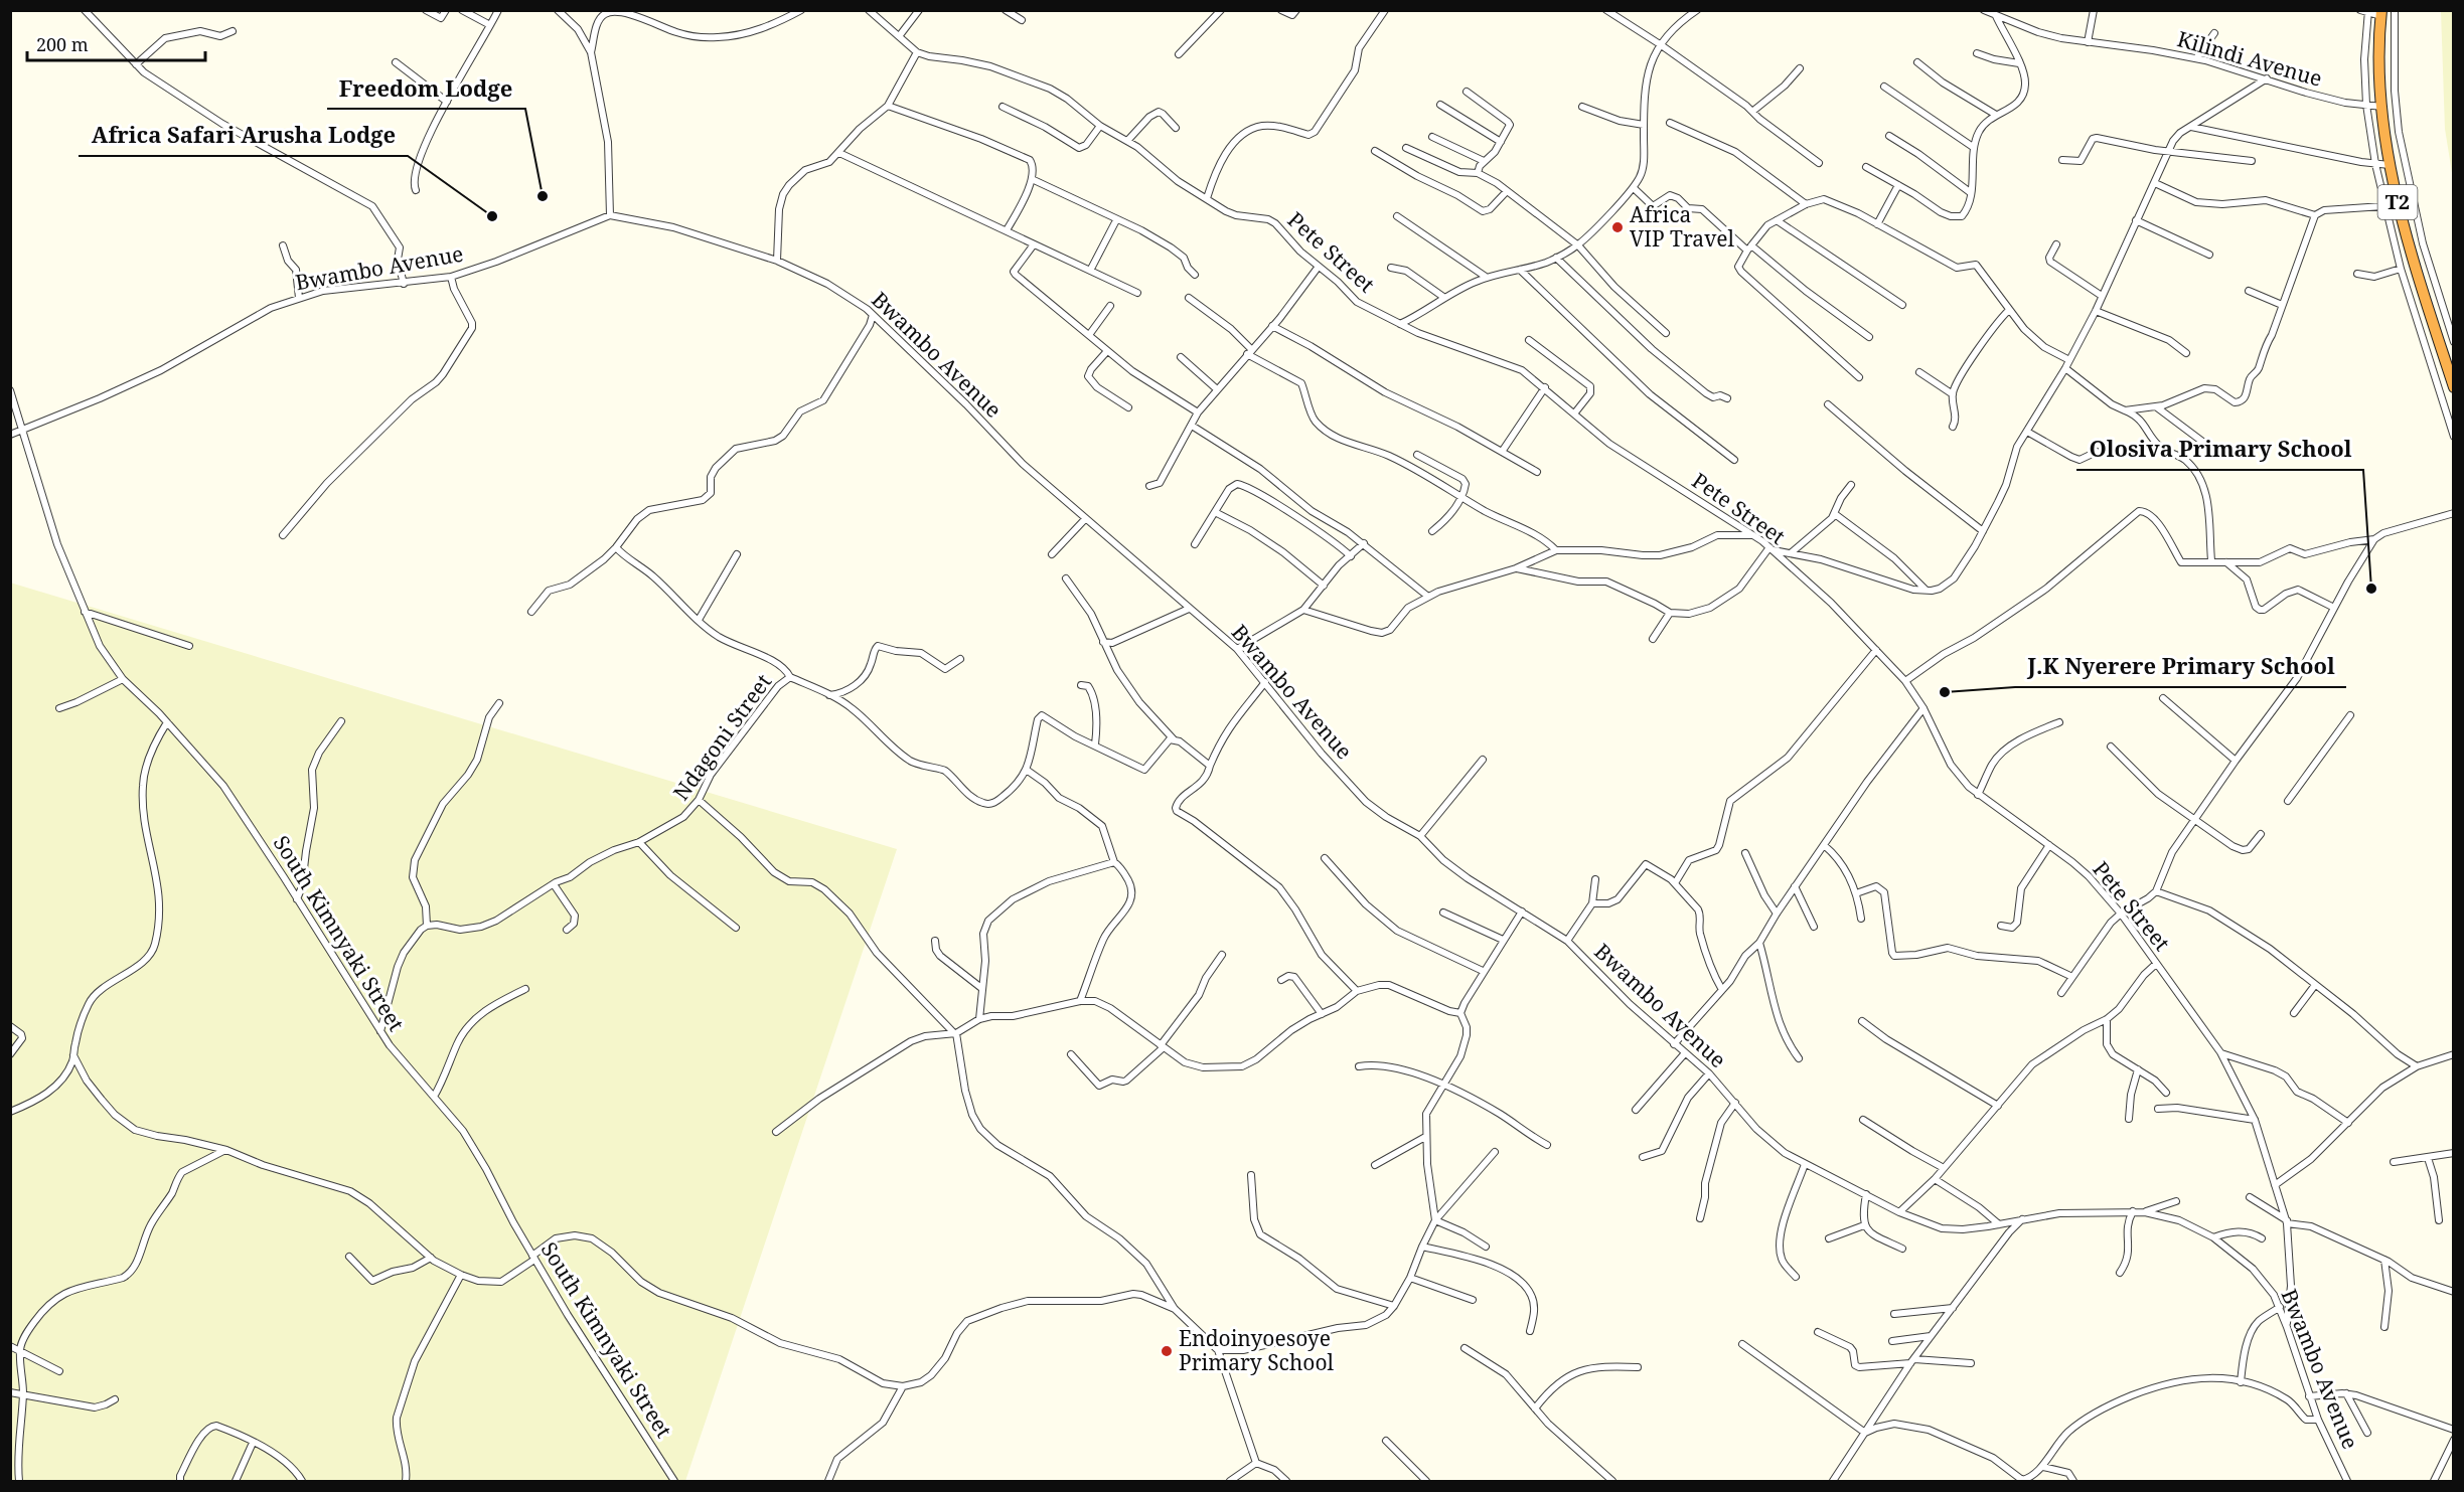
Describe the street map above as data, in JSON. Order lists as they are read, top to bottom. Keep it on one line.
{"streets":{"highway":["T2"],"street":["Kilindi Avenue","Pete Street","Bwambo Avenue","Ndagoni Street","South Kimnyaki Street"]},"crossings":[["Kilindi Avenue","T2"],["Pete Street","Bwambo Avenue"],["Bwambo Avenue","South Kimnyaki Street"]],"places":["Freedom Lodge","Africa Safari Arusha Lodge","Africa VIP Travel","Olosiva Primary School","J.K Nyerere Primary School","Endoinyoesoye Primary School"],"scale_bar":"200 m"}
